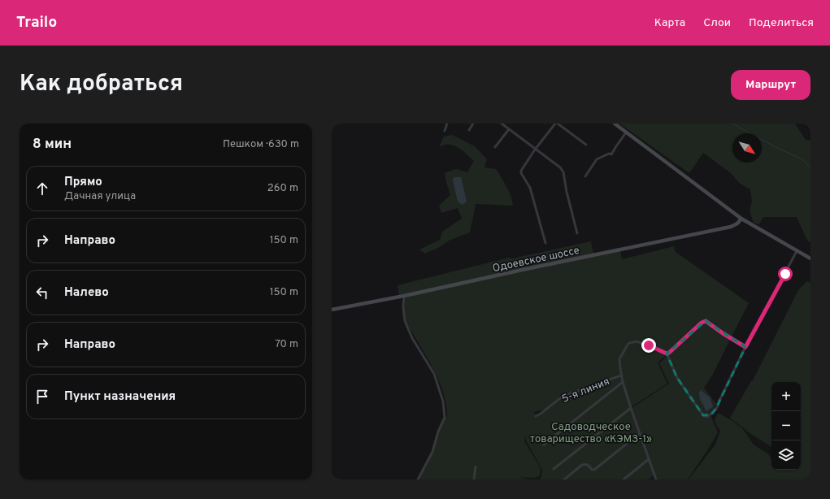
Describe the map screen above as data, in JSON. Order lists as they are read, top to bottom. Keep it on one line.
{"streets":{"main road":["Одоевское шоссе"],"street":["5-я линия"]},"parks":["Садоводческое товарищество «КЭМЗ-1»"],"north":"bottom right","page":{"header":"Trailo","nav":["Карта","Слои","Поделиться"],"title":"Как добраться","buttons":"Маршрут","heading":["8 мин","Пешком · 630 m"],"list":[["Прямо","Дачная улица","260 m"],["Направо","150 m"],["Налево","150 m"],["Направо","70 m"],"Пункт назначения"],"map_buttons":["+","−"]}}
